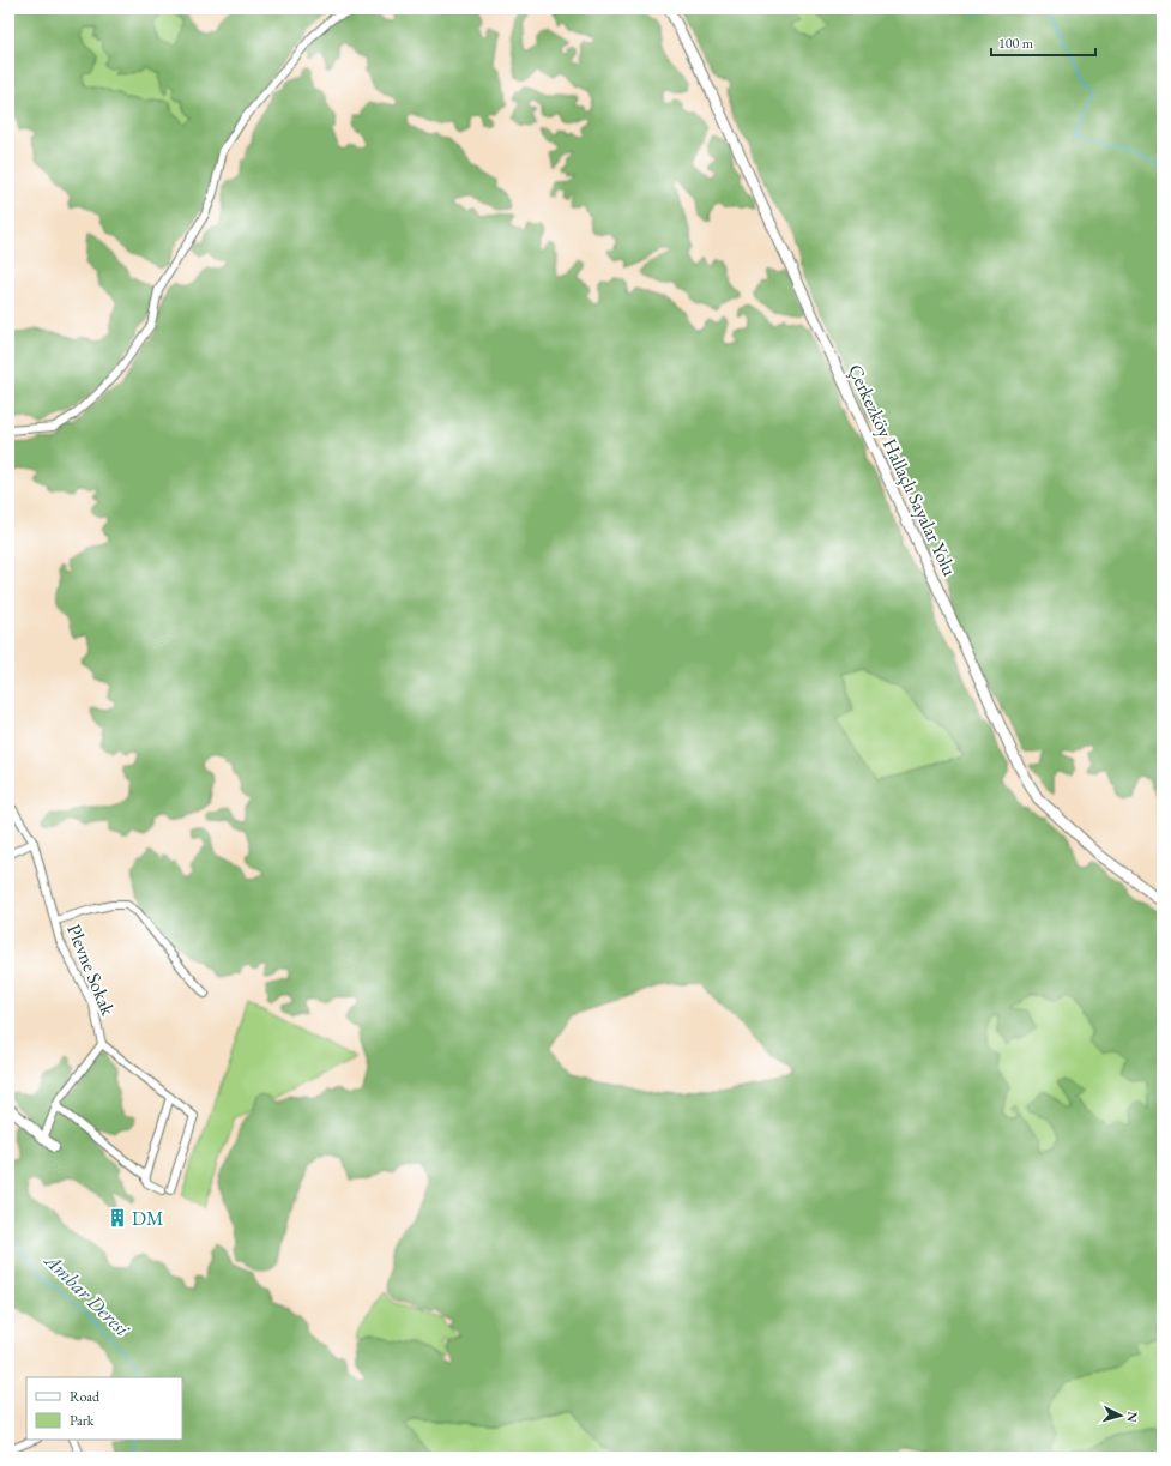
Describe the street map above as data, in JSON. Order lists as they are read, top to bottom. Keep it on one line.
{"streets":{"main road":["Çerkezköy Hallaçlı Sayalar Yolu"],"street":["Plevne Sokak"]},"water":["Ambar Deresi"],"places":{"building":["DM"]},"legend":["Road","Park"],"scale_bar":"100 m","north":"right"}
